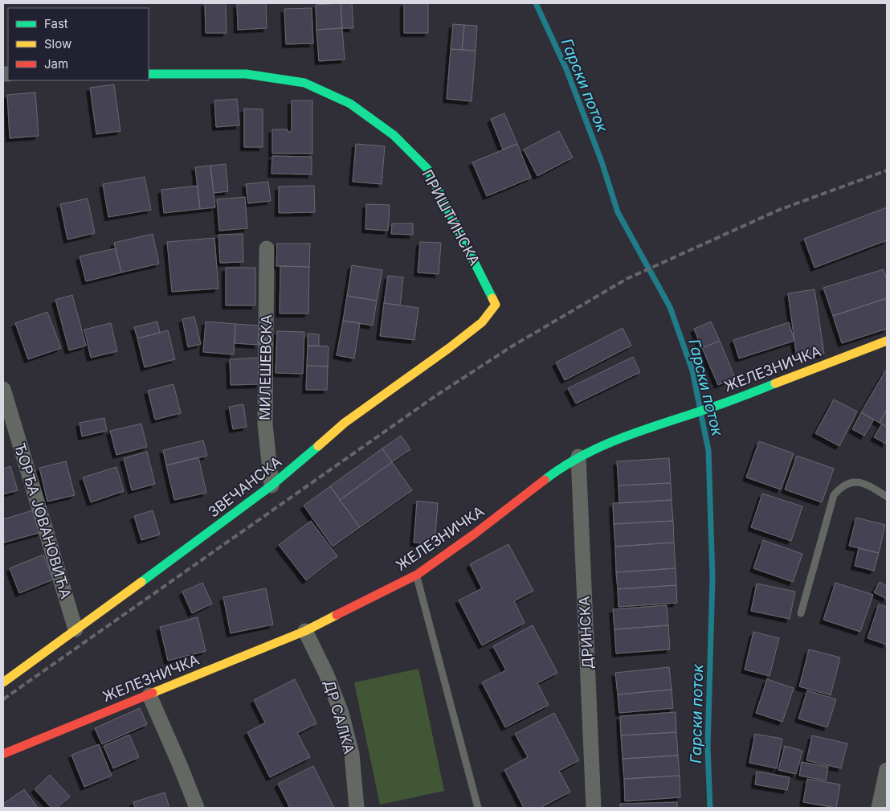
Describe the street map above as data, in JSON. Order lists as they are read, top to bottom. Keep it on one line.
{"streets":{"street":["ПРИШТИНСКА","МИЛЕШЕВСКА","ЖЕЛЕЗНИЧКА","ЗВЕЧАНСКА","ЂОРЂА ЈОВАНОВИЋА","ДРИНСКА","ДР САЛКА"]},"crossings":[["ПРИШТИНСКА","ЗВЕЧАНСКА"],["МИЛЕШЕВСКА","ЗВЕЧАНСКА"],["ЖЕЛЕЗНИЧКА","ДРИНСКА"],["ЖЕЛЕЗНИЧКА","ДР САЛКА"],["ЗВЕЧАНСКА","ЂОРЂА ЈОВАНОВИЋА"]],"water":["Гарски поток"],"legend":["Fast","Slow","Jam"]}
